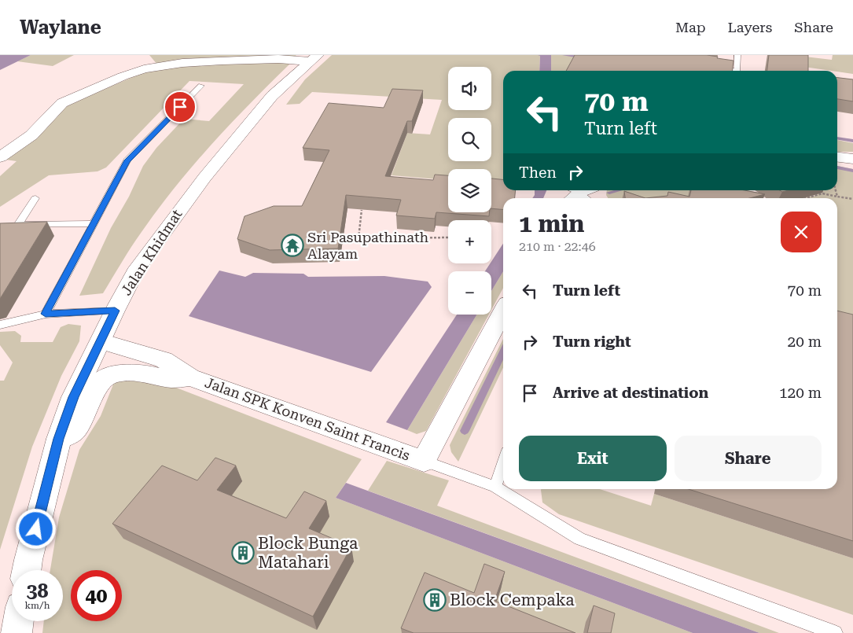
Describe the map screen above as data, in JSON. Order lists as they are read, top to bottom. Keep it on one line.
{"streets":{"street":["Jalan Khidmat","Jalan SPK Konven Saint Francis"]},"crossings":[["Jalan Khidmat","Jalan SPK Konven Saint Francis"]],"places":{"temple":["Sri Pasupathinath Alayam"],"building":["Block Bunga Matahari","Block Cempaka"]},"page":{"header":"Waylane","nav":["Map","Layers","Share"],"map_buttons":["+","−"],"turn":["70 m","Turn left"],"then":"Then","heading":["1 min","210 m · 22:46"],"list":[{"name":"Turn left","value":"70 m"},{"name":"Turn right","value":"20 m"},{"name":"Arrive at destination","value":"120 m"}],"buttons":["Exit","Share"],"speed":"38 km/h","limit":"40"}}
